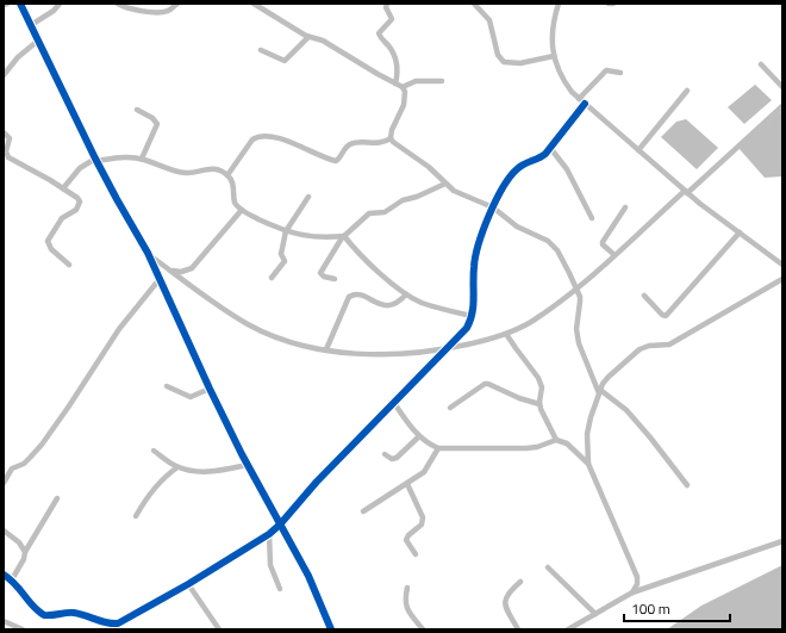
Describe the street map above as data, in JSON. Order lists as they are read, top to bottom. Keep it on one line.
{"scale_bar":"100 m"}
